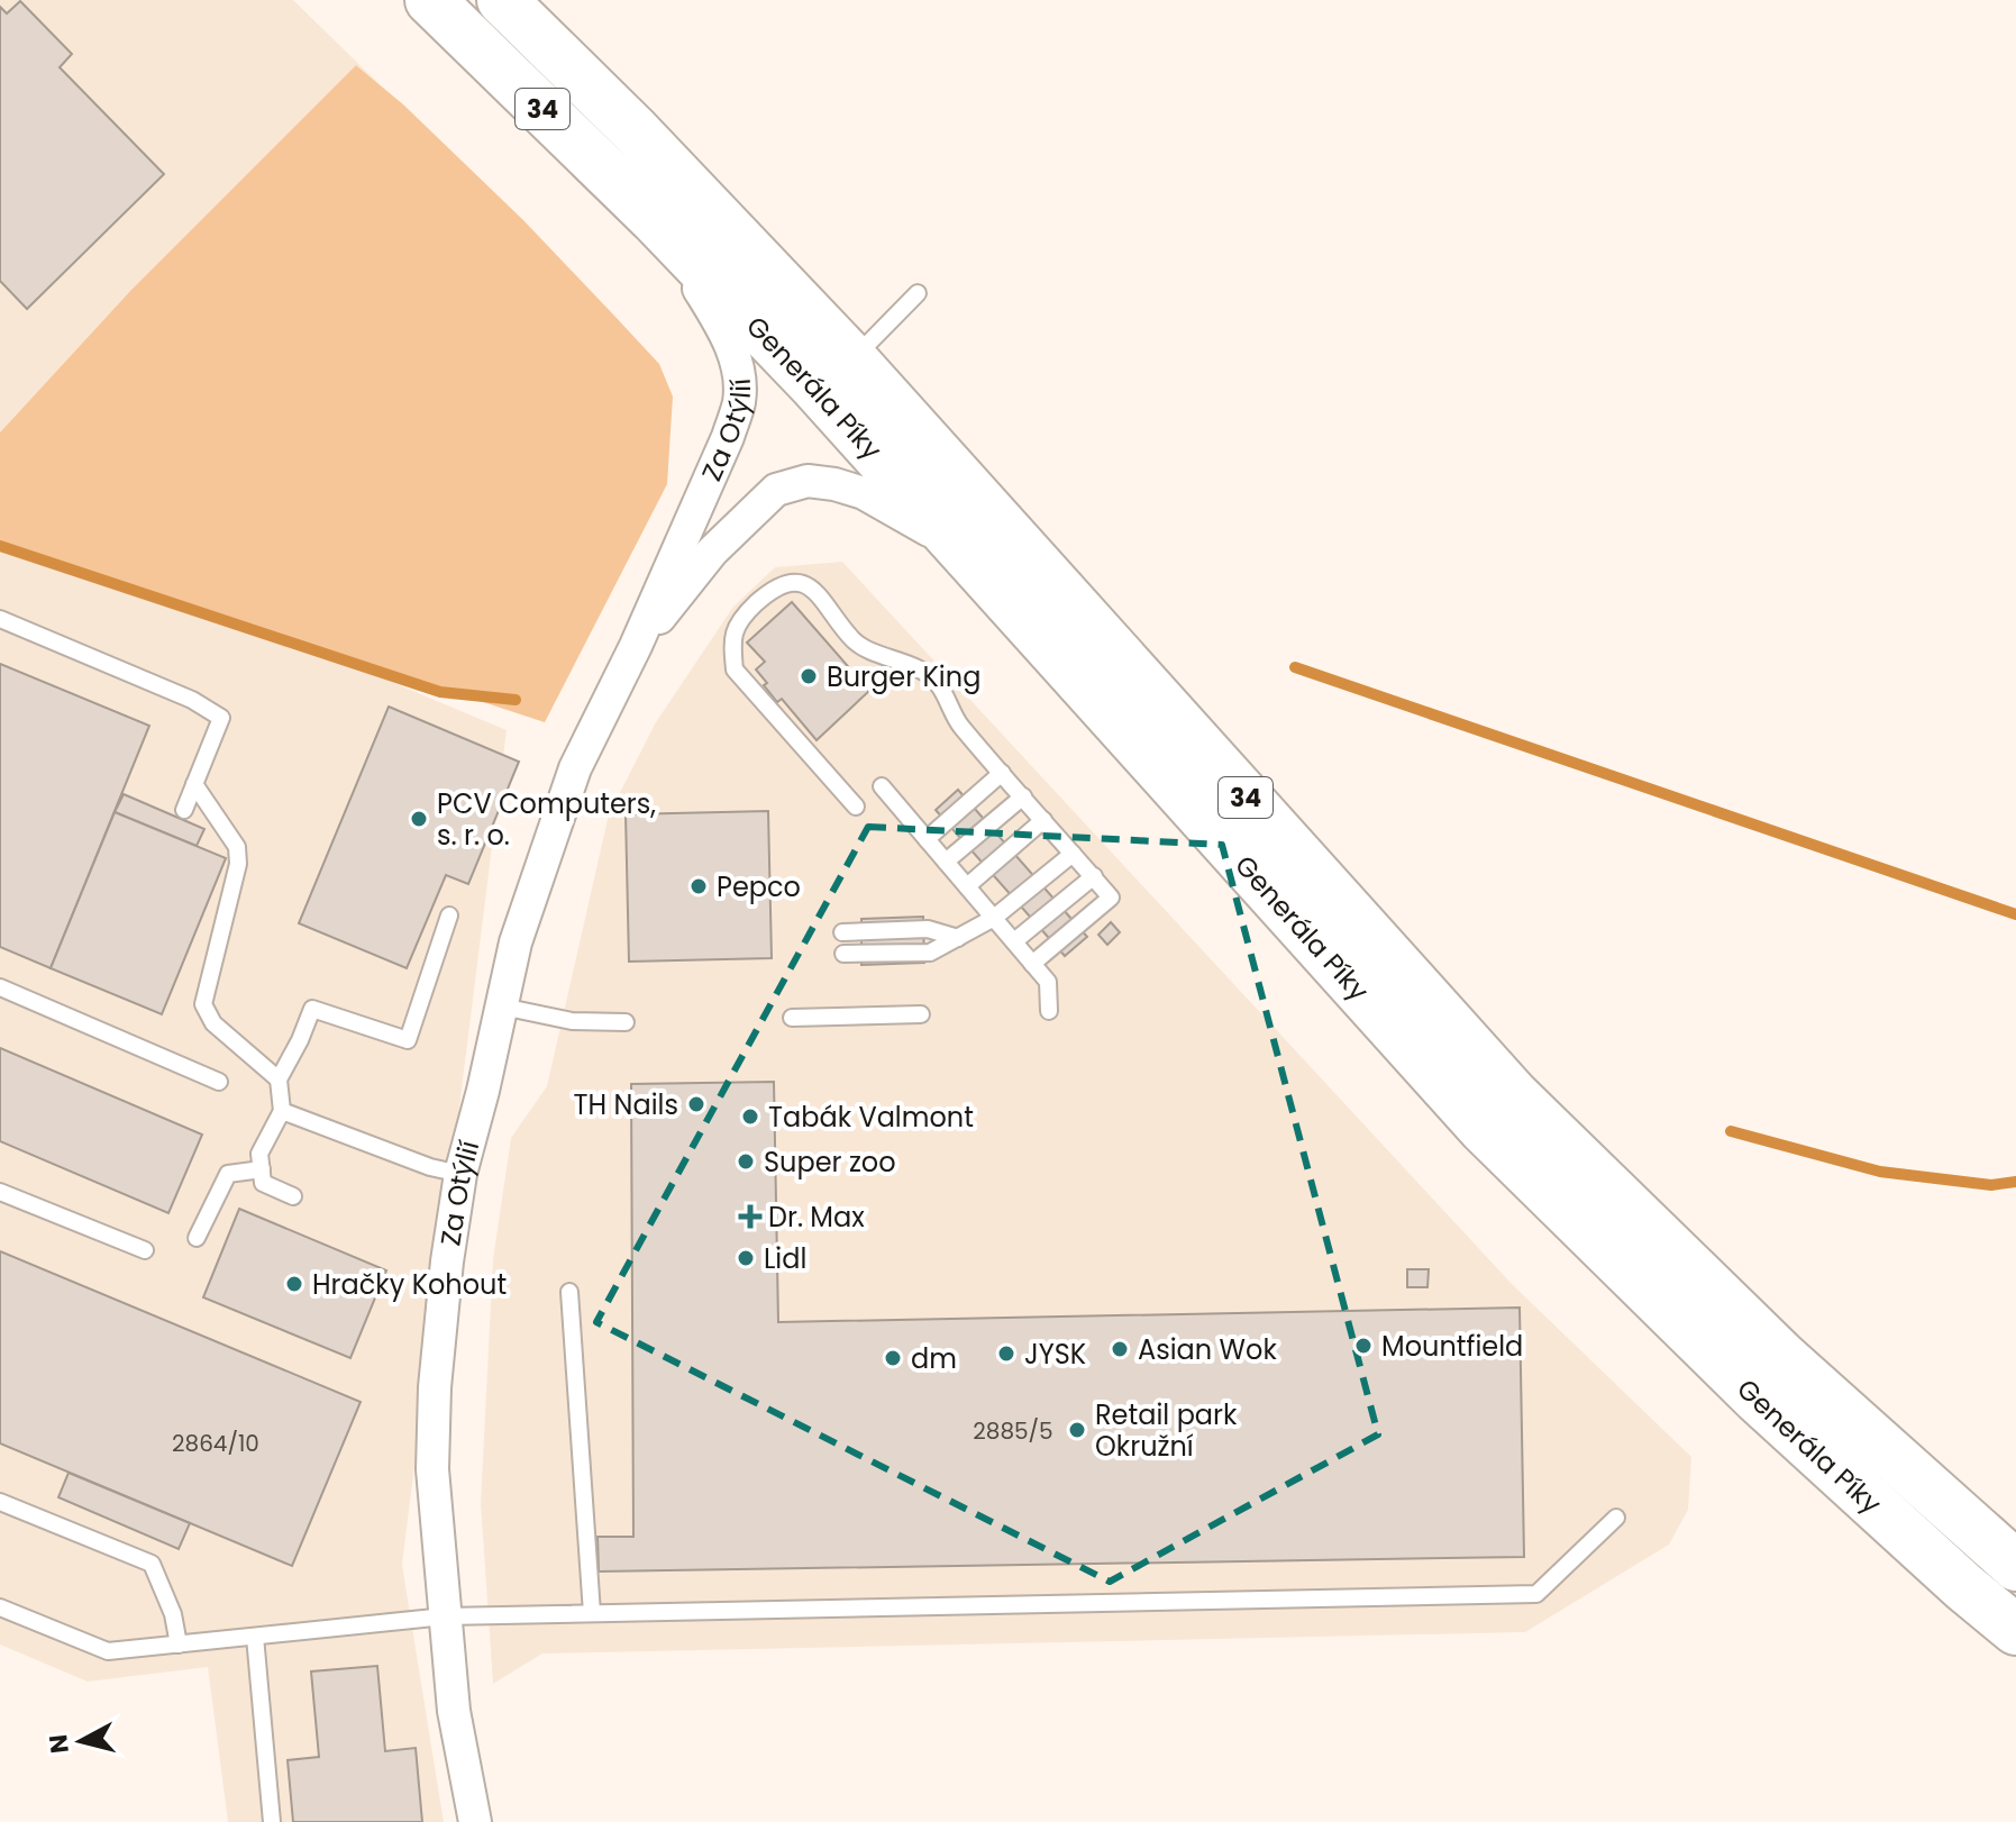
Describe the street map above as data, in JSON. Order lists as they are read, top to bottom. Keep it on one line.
{"streets":{"highway":["34","Generála Píky"],"street":["Za Otýlií"]},"crossings":[["Generála Píky","Za Otýlií"]],"places":{"other":["Burger King","PCV Computers, s. r. o.","Pepco","TH Nails","Tabák Valmont","Super zoo","Lidl","Hračky Kohout","Mountfield","Asian Wok","JYSK","dm","Retail park Okružní"],"health":["Dr. Max"]},"house_numbers":["2885/5","2864/10"],"north":"left"}
